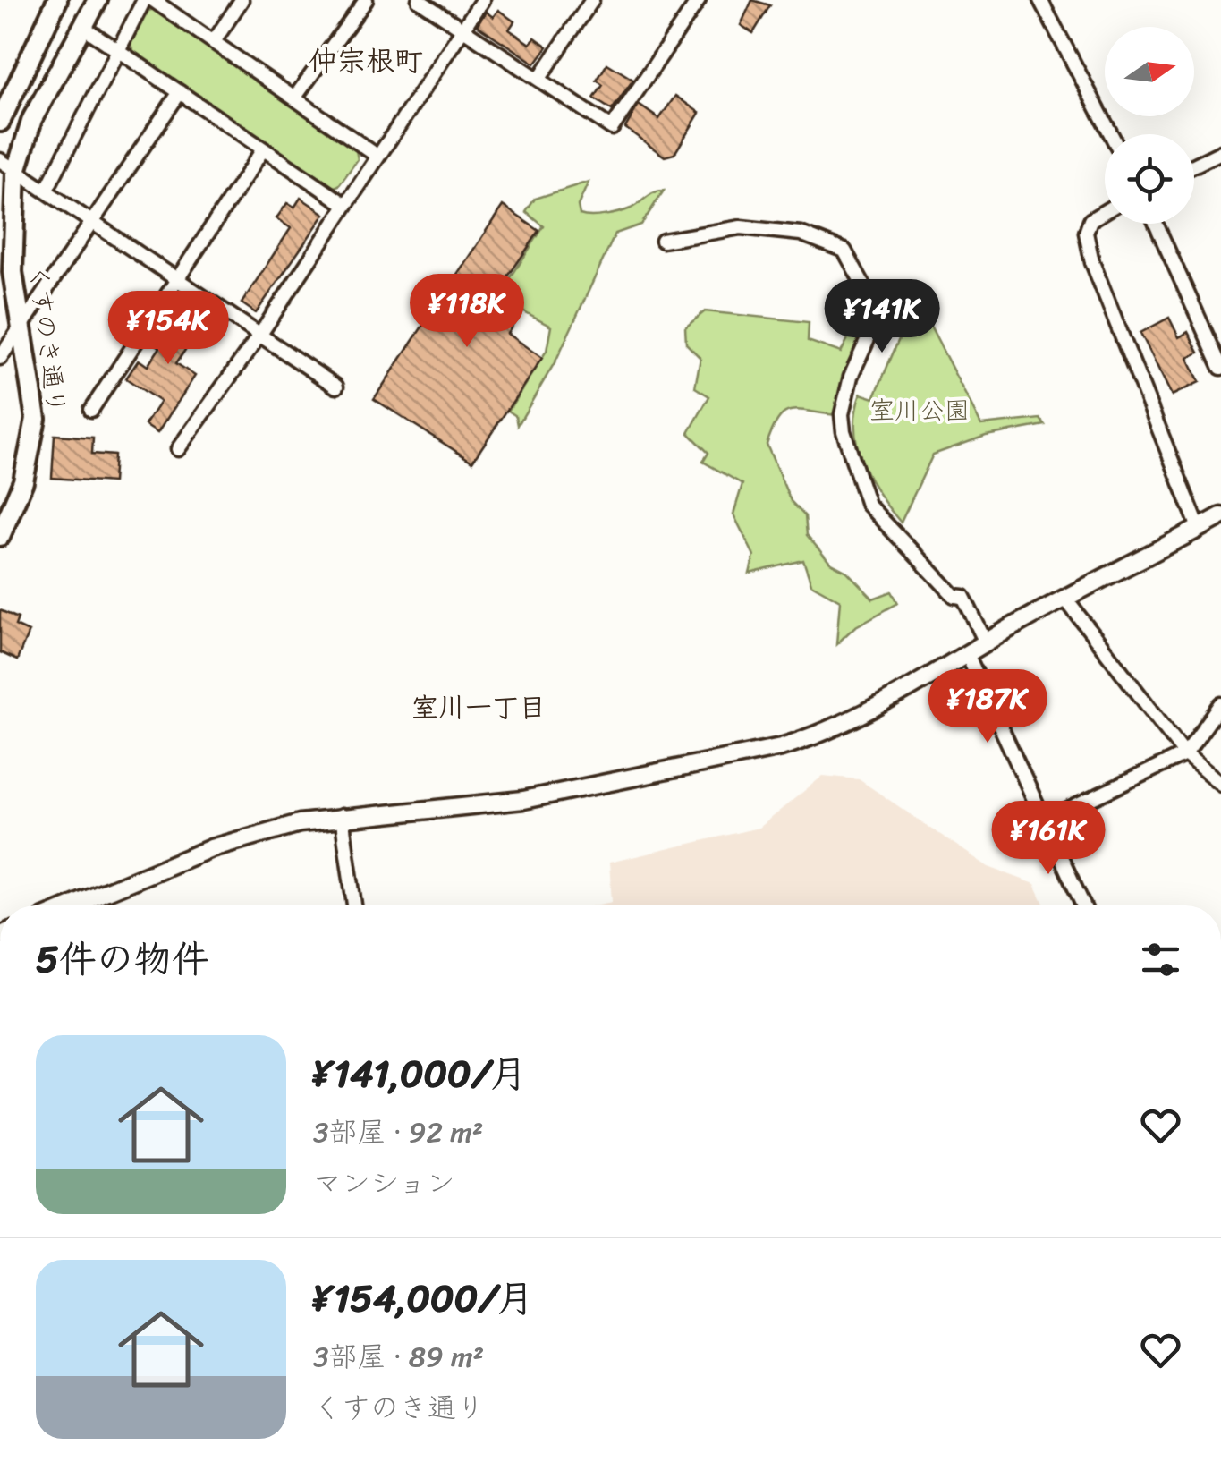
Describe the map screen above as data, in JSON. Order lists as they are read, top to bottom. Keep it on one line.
{"streets":{"main road":["くすのき通り"]},"districts":["仲宗根町","室川一丁目"],"parks":["室川公園"],"north":"right","page":{"price":["¥118K","¥141K","¥154K","¥187K","¥161K"],"heading":"5件の物件","list":[{"name":"¥141,000/月","note":"3部屋 · 92 m² · マンション"},{"name":"¥154,000/月","note":"3部屋 · 89 m² · くすのき通り"}]}}
